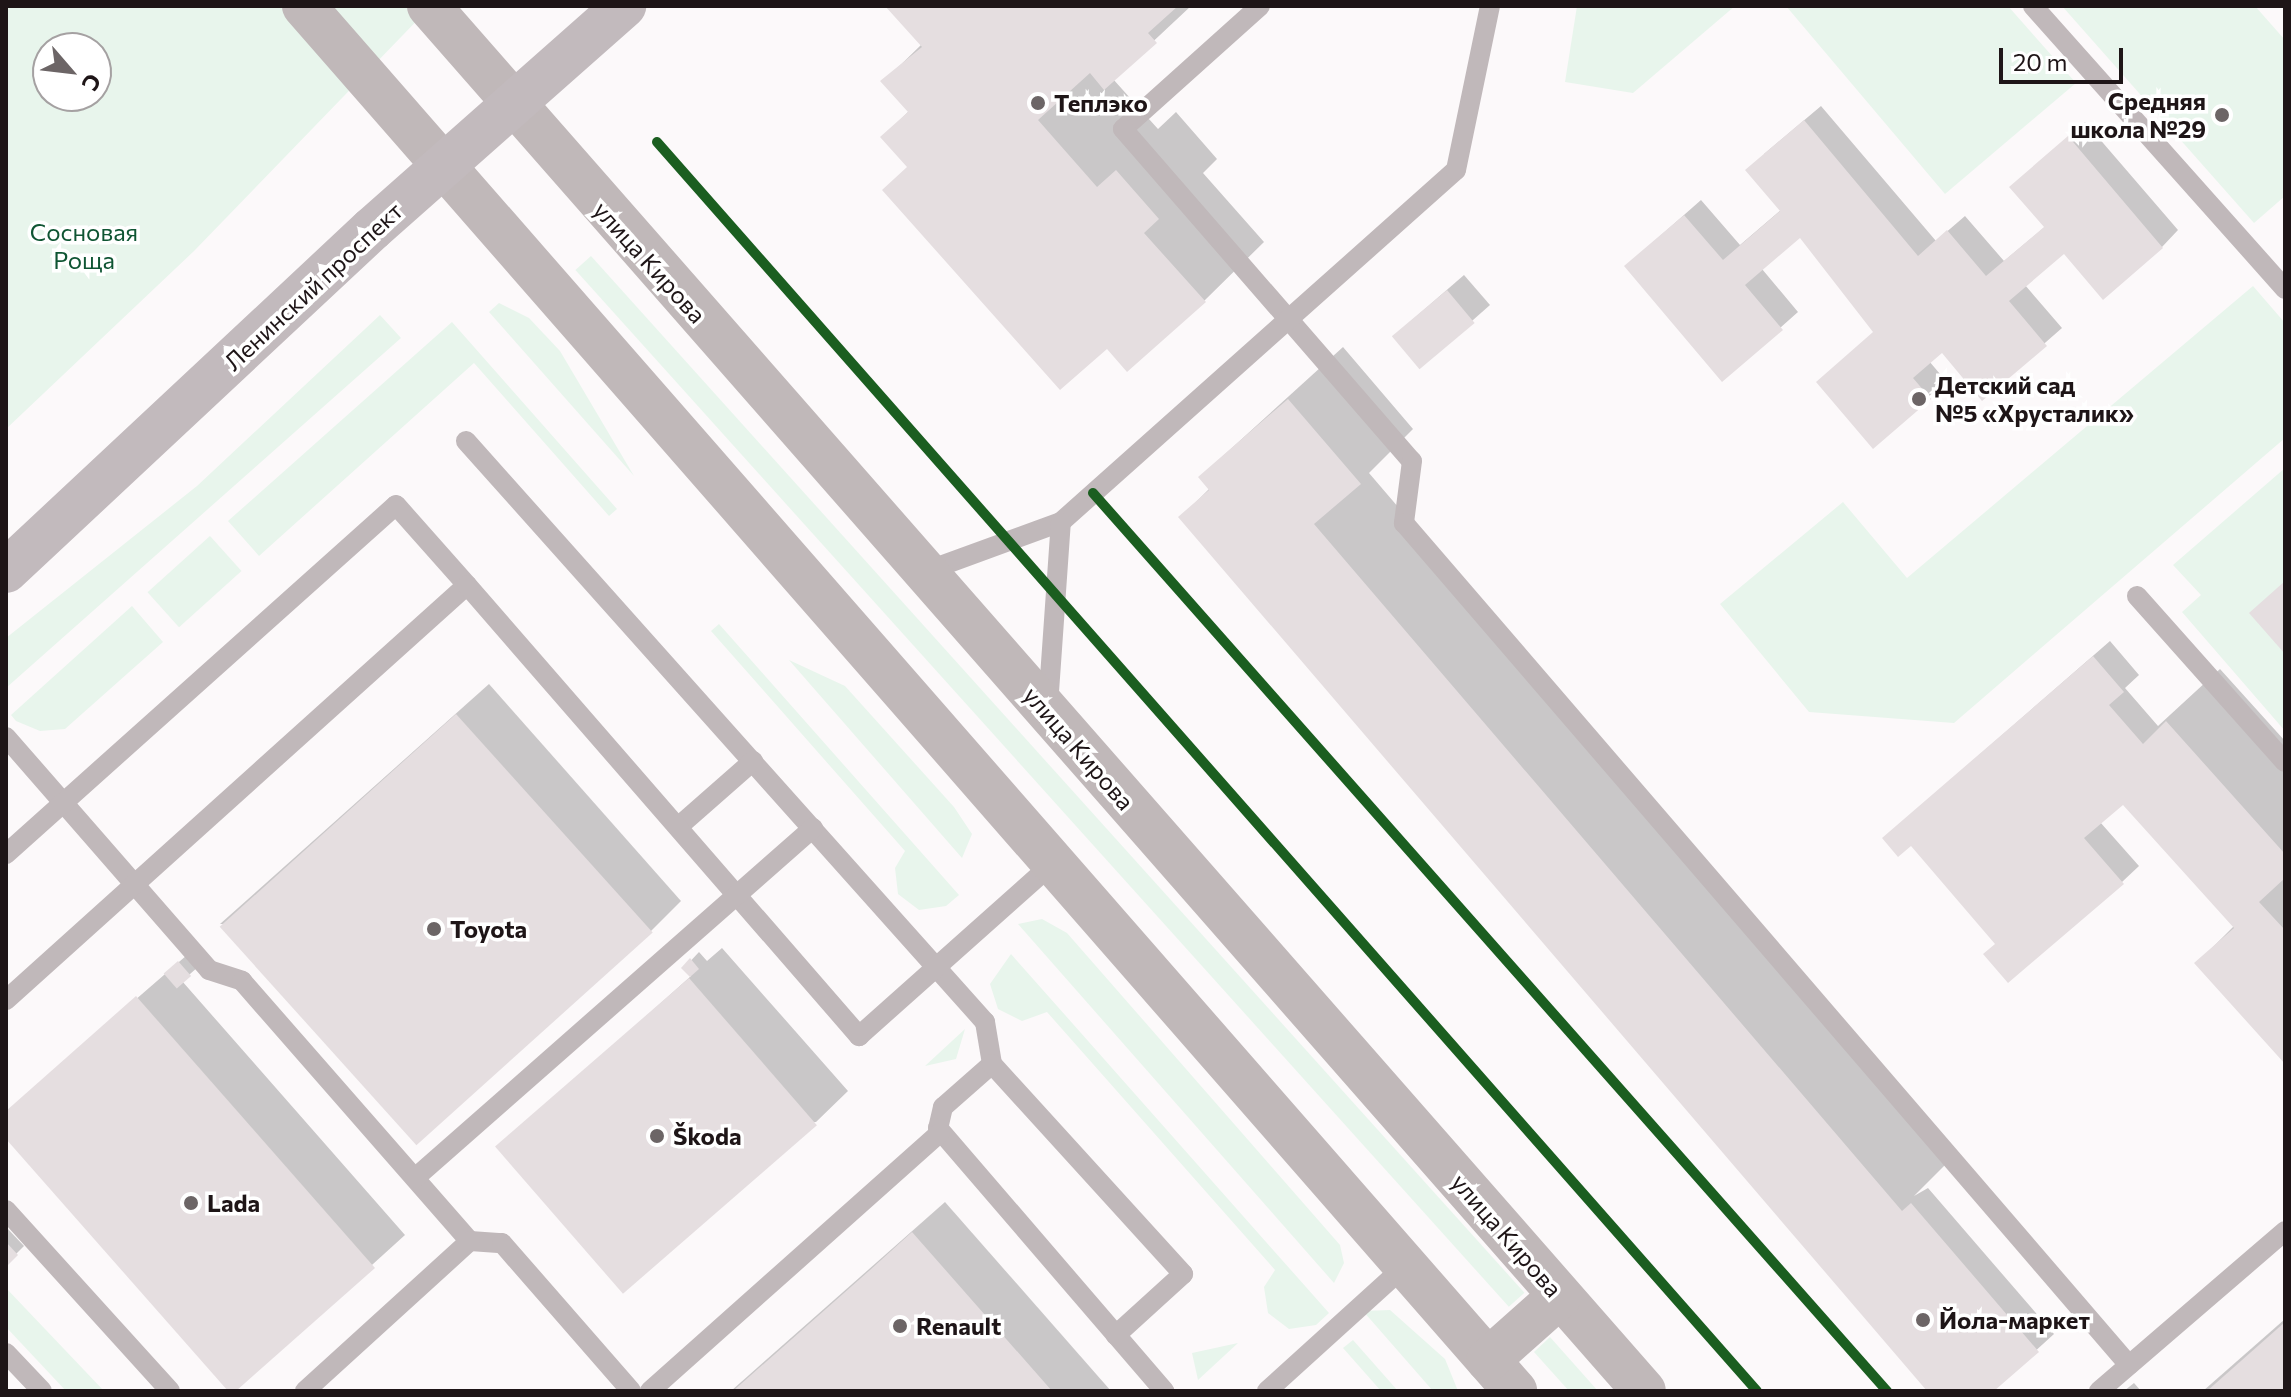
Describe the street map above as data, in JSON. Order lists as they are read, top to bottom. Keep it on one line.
{"streets":{"main road":["улица Кирова","Ленинский проспект"]},"crossings":[["улица Кирова","Ленинский проспект"]],"parks":["Сосновая Роща"],"places":["Теплэко","Средняя школа №29","Детский сад №5 «Хрусталик»","Toyota","Škoda","Lada","Йола-маркет","Renault"],"scale_bar":"20 m","north":"bottom right"}
